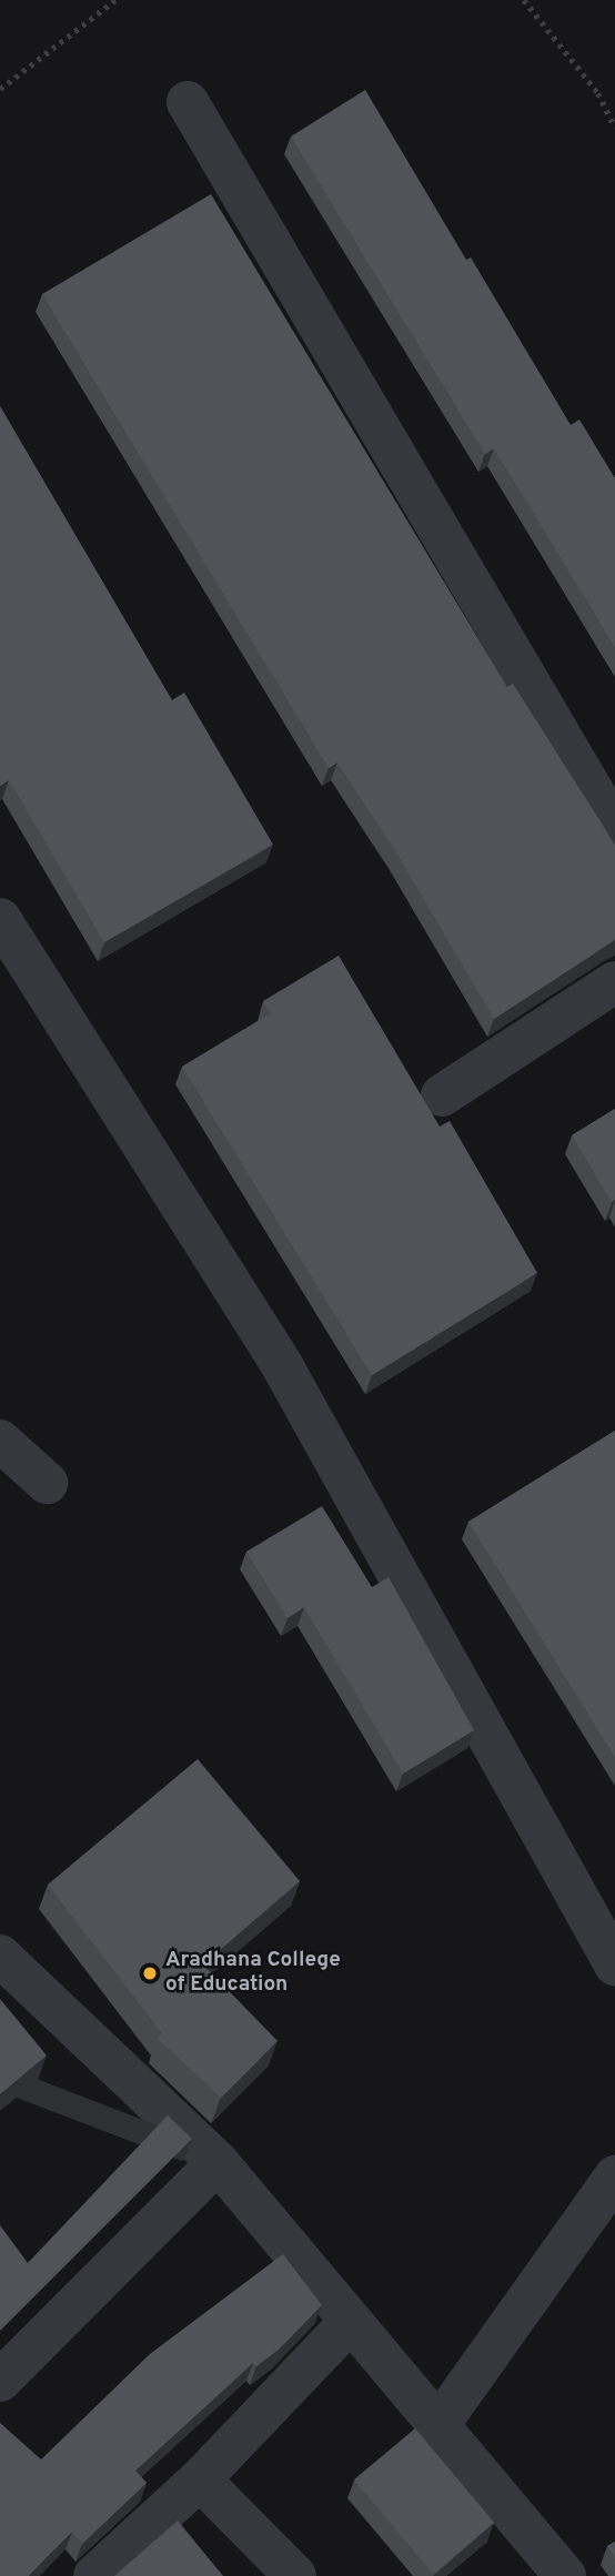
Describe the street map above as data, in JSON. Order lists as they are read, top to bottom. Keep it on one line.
{"places":["Aradhana College of Education"]}
